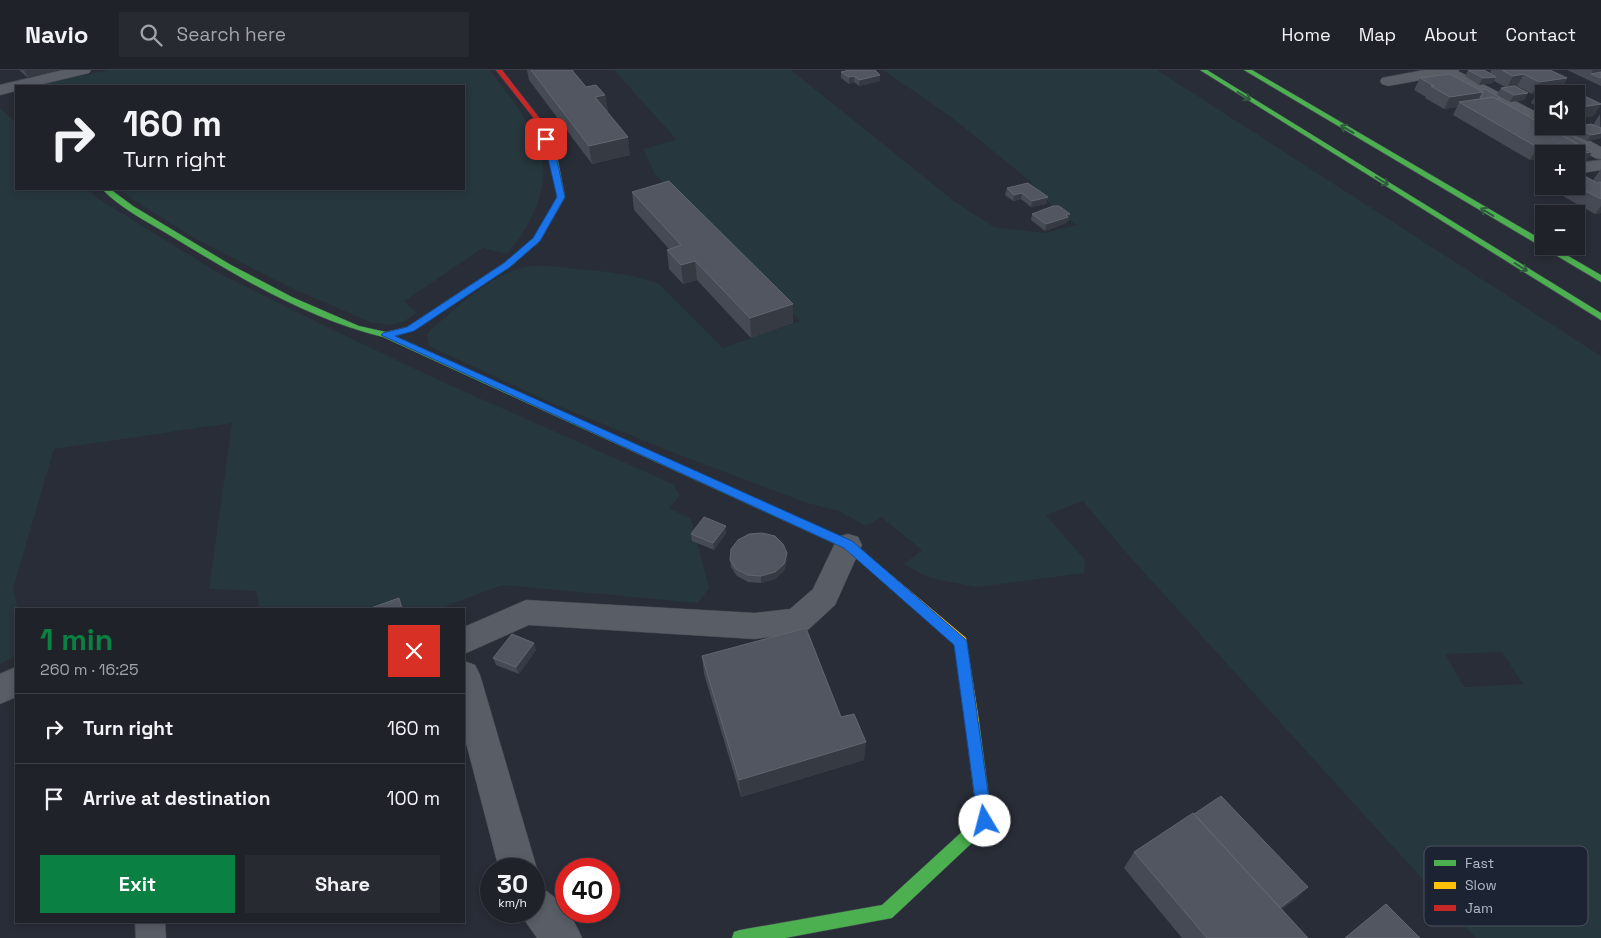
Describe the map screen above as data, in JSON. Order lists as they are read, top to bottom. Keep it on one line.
{"legend":["Fast","Slow","Jam"],"page":{"header":"Navio","search":"Search here","nav":["Home","Map","About","Contact"],"map_buttons":["+","−"],"turn":["160 m","Turn right"],"heading":["1 min","260 m · 16:25"],"list":[{"name":"Turn right","value":"160 m"},{"name":"Arrive at destination","value":"100 m"}],"buttons":["Exit","Share"],"speed":"30 km/h","limit":"40"}}
